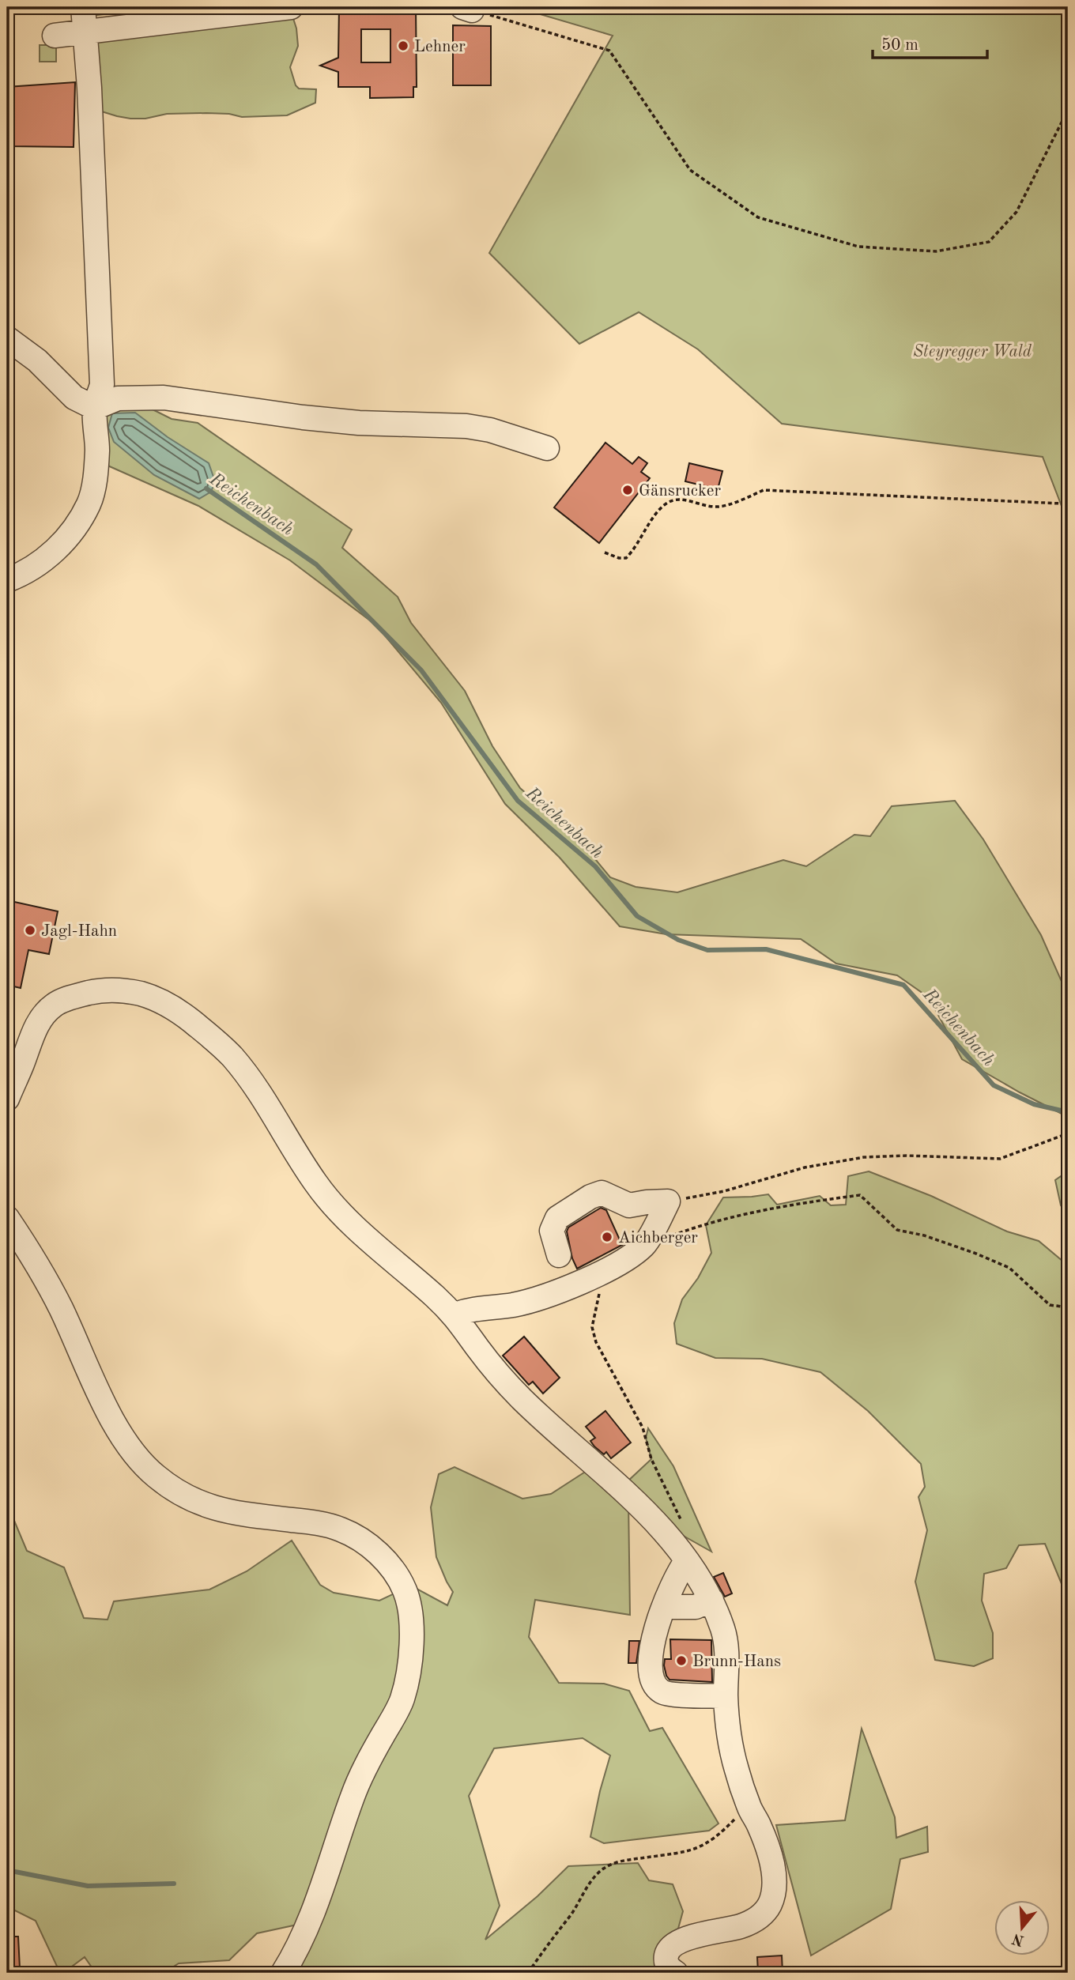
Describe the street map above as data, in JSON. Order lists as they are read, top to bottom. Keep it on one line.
{"water":["Reichenbach"],"parks":["Steyregger Wald"],"places":["Lehner","Gänsrucker","Jagl-Hahn","Aichberger","Brunn-Hans"],"scale_bar":"50 m","north":"bottom"}
